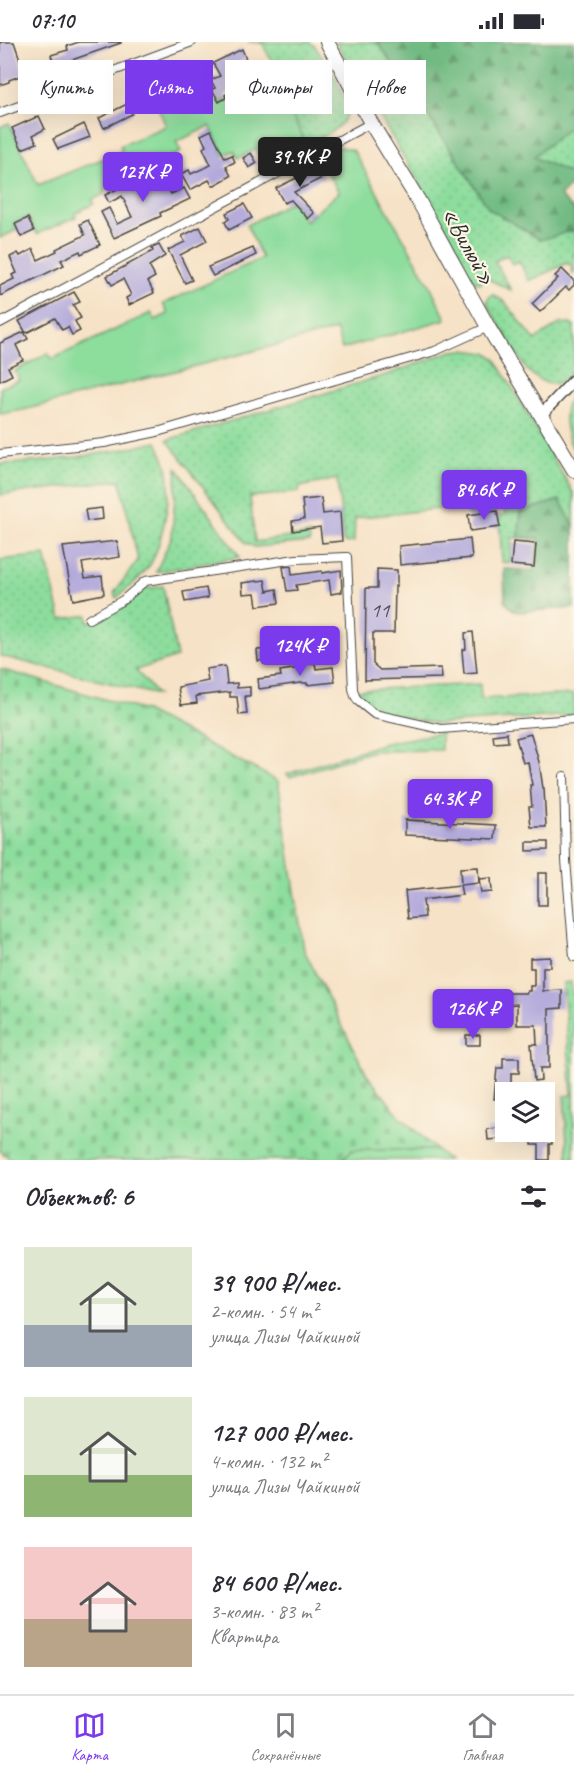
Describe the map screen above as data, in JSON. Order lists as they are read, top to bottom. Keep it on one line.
{"streets":{"highway":["«Вилюй»"]},"house_numbers":["11"],"page":{"status":"07:10","chip":["Купить","Снять","Фильтры","Новое"],"price":["39.9K ₽","127K ₽","84.6K ₽","124K ₽","64.3K ₽","126K ₽"],"heading":"Объектов: 6","list":[{"name":"39 900 ₽/мес.","note":"2-комн. · 54 m² · улица Лизы Чайкиной"},{"name":"127 000 ₽/мес.","note":"4-комн. · 132 m² · улица Лизы Чайкиной"},{"name":"84 600 ₽/мес.","note":"3-комн. · 83 m² · Квартира"}],"tabs":["Карта","Сохранённые","Главная"]}}
